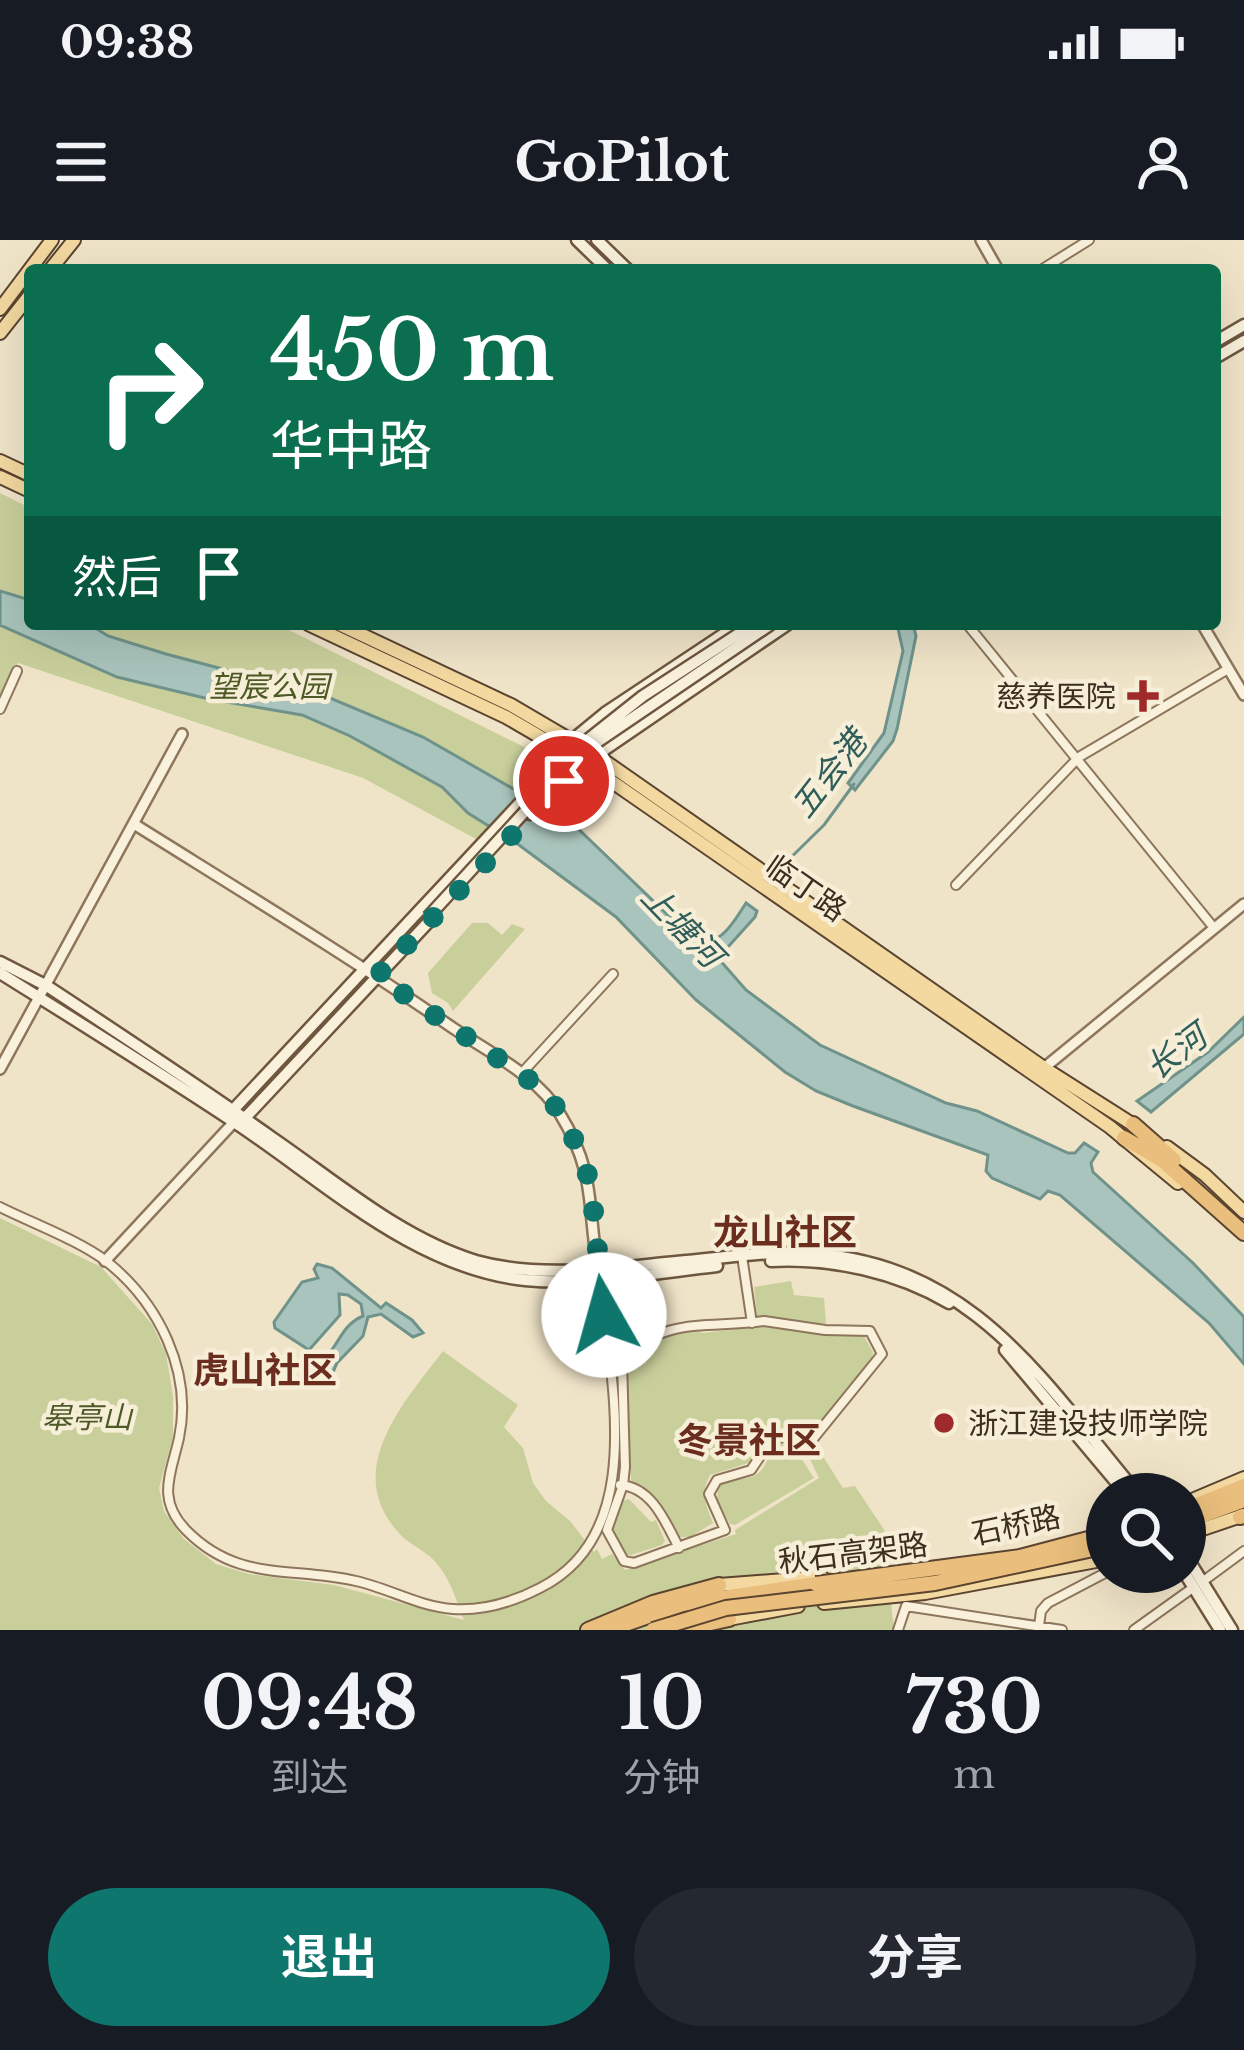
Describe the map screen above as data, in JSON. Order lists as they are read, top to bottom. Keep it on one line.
{"streets":{"highway":["秋石高架路"],"main road":["临丁路","石桥路"]},"districts":["龙山社区","虎山社区","冬景社区"],"water":["五会港","上塘河","长河"],"parks":["望宸公园","皋亭山"],"places":{"health":["慈养医院"],"other":["浙江建设技师学院"]},"page":{"status":"09:38","header":"GoPilot","turn":["450 m","华中路"],"then":"然后","eta":["09:48","到达","10","分钟","730","m"],"buttons":["退出","分享"]}}
